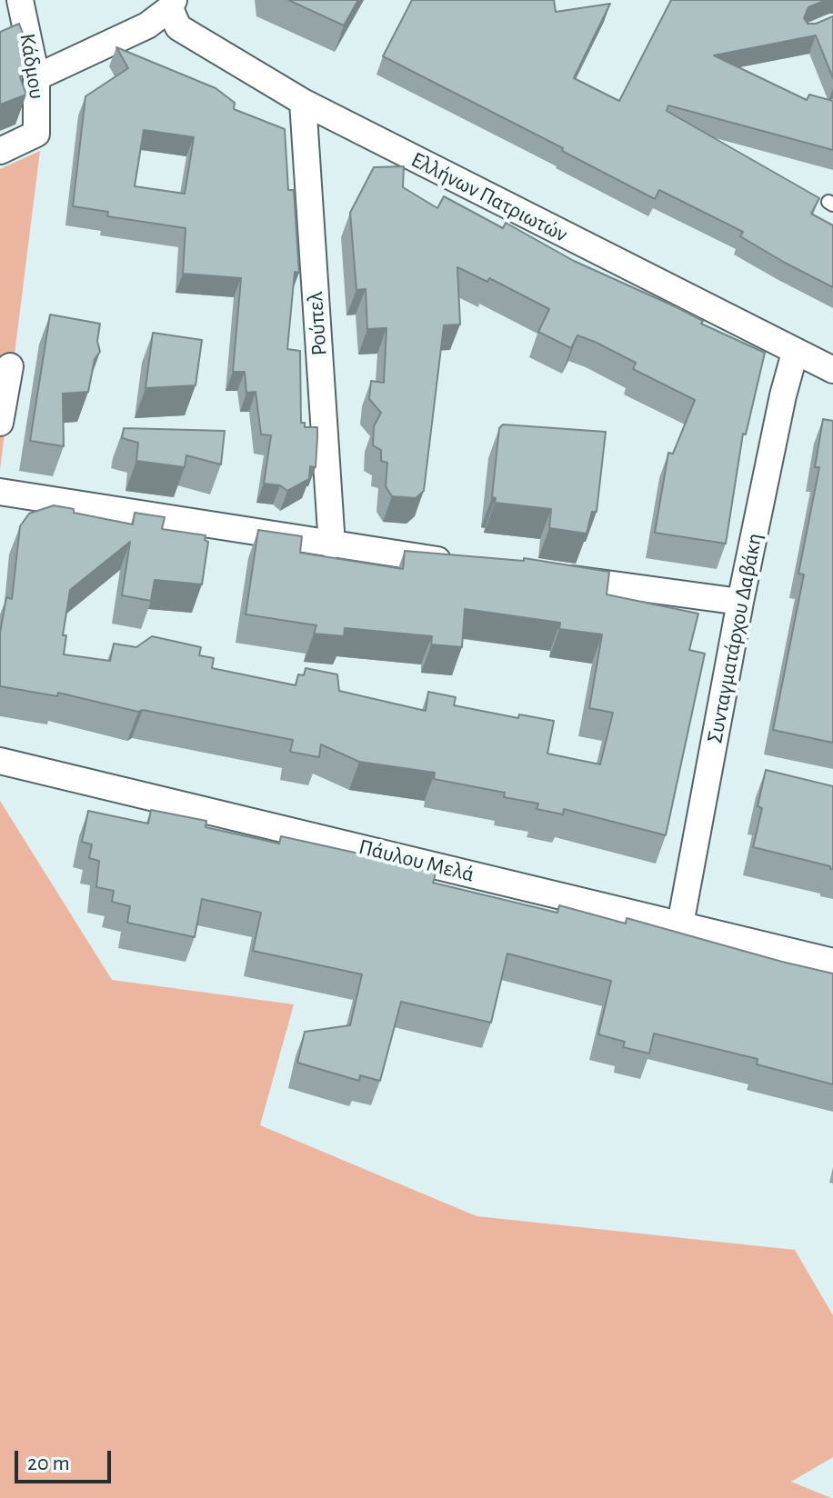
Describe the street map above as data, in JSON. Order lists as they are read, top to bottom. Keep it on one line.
{"streets":{"street":["Κάδμου","Ελλήνων Πατριωτών","Ρούπελ","Συνταγματάρχου Δαβάκη","Πάυλου Μελά"]},"crossings":[["Ελλήνων Πατριωτών","Ρούπελ"],["Ελλήνων Πατριωτών","Συνταγματάρχου Δαβάκη"],["Συνταγματάρχου Δαβάκη","Πάυλου Μελά"]],"scale_bar":"20 m"}
